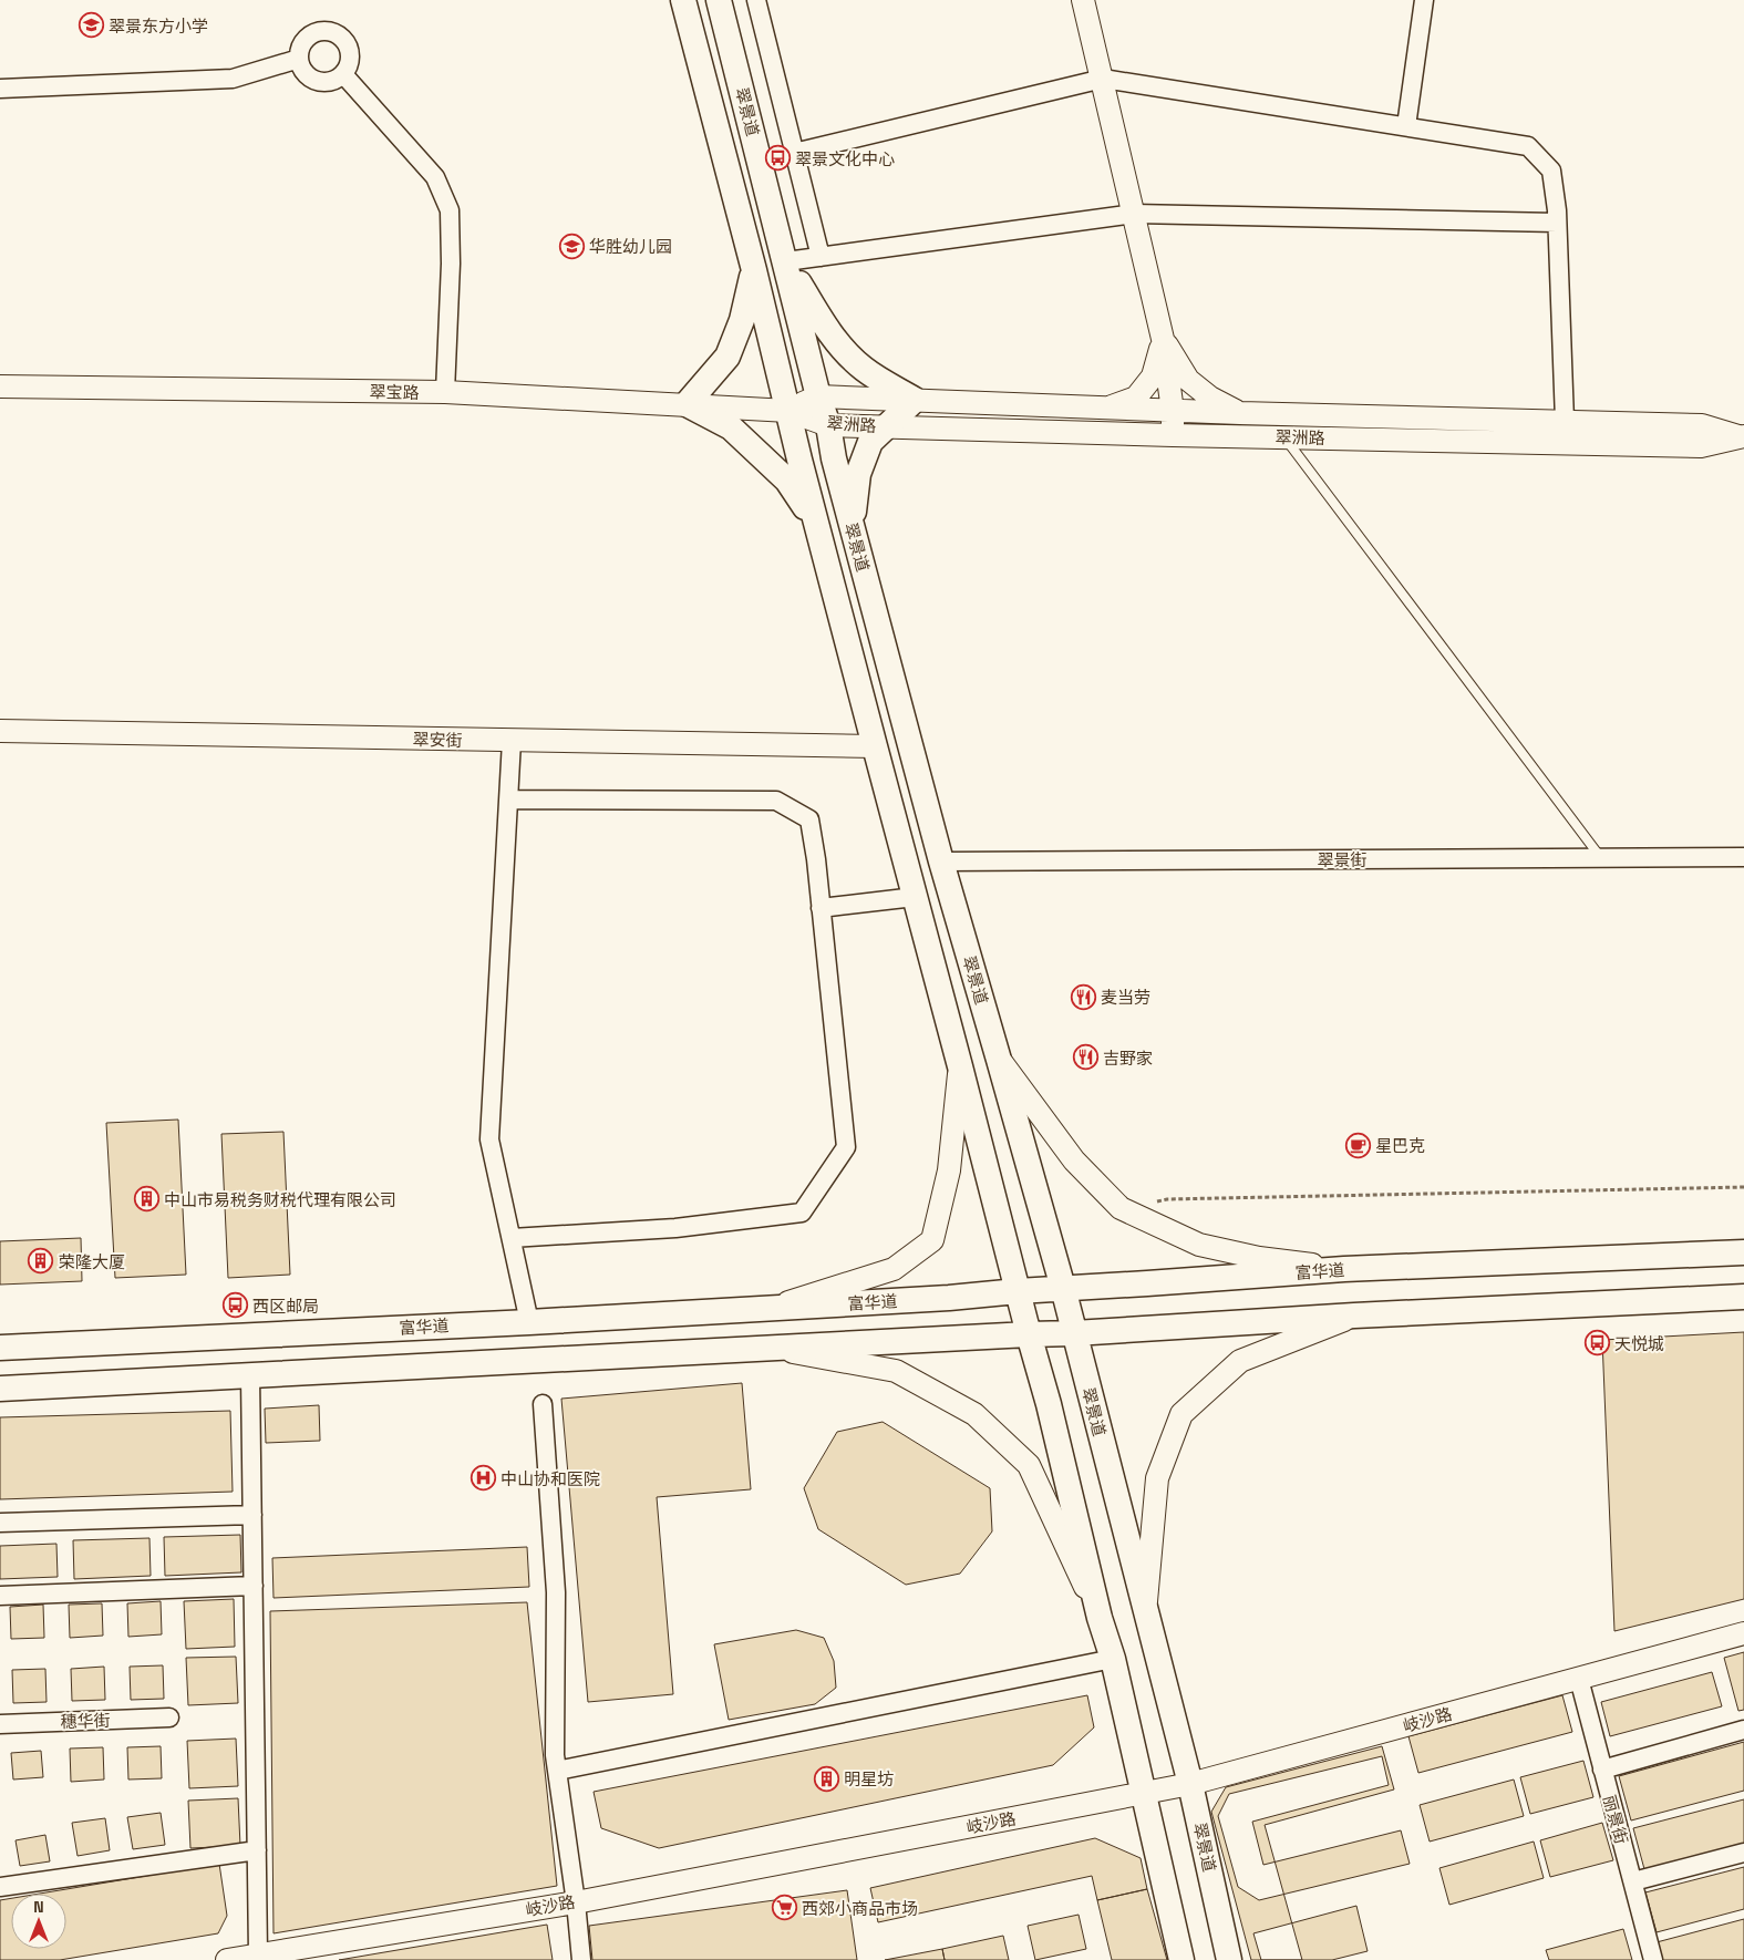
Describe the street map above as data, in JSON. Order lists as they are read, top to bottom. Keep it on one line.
{"streets":{"main road":["翠景道","富华道"],"street":["翠宝路","翠洲路","翠安街","翠景街","岐沙路","穗华街","丽景街"]},"crossings":[["翠景道","翠宝路"],["翠景道","翠洲路"],["翠景道","翠安街"],["翠景道","翠景街"],["翠景道","富华道"],["翠景道","岐沙路"],["翠宝路","翠洲路"],["岐沙路","丽景街"]],"places":{"school or university":["翠景东方小学","华胜幼儿园"],"bus stop":["翠景文化中心","西区邮局","天悦城"],"restaurant":["麦当劳","吉野家"],"cafe":["星巴克"],"building":["中山市易税务财税代理有限公司","荣隆大厦","明星坊"],"hospital":["中山协和医院"],"supermarket":["西郊小商品市场"]},"north":"top"}
